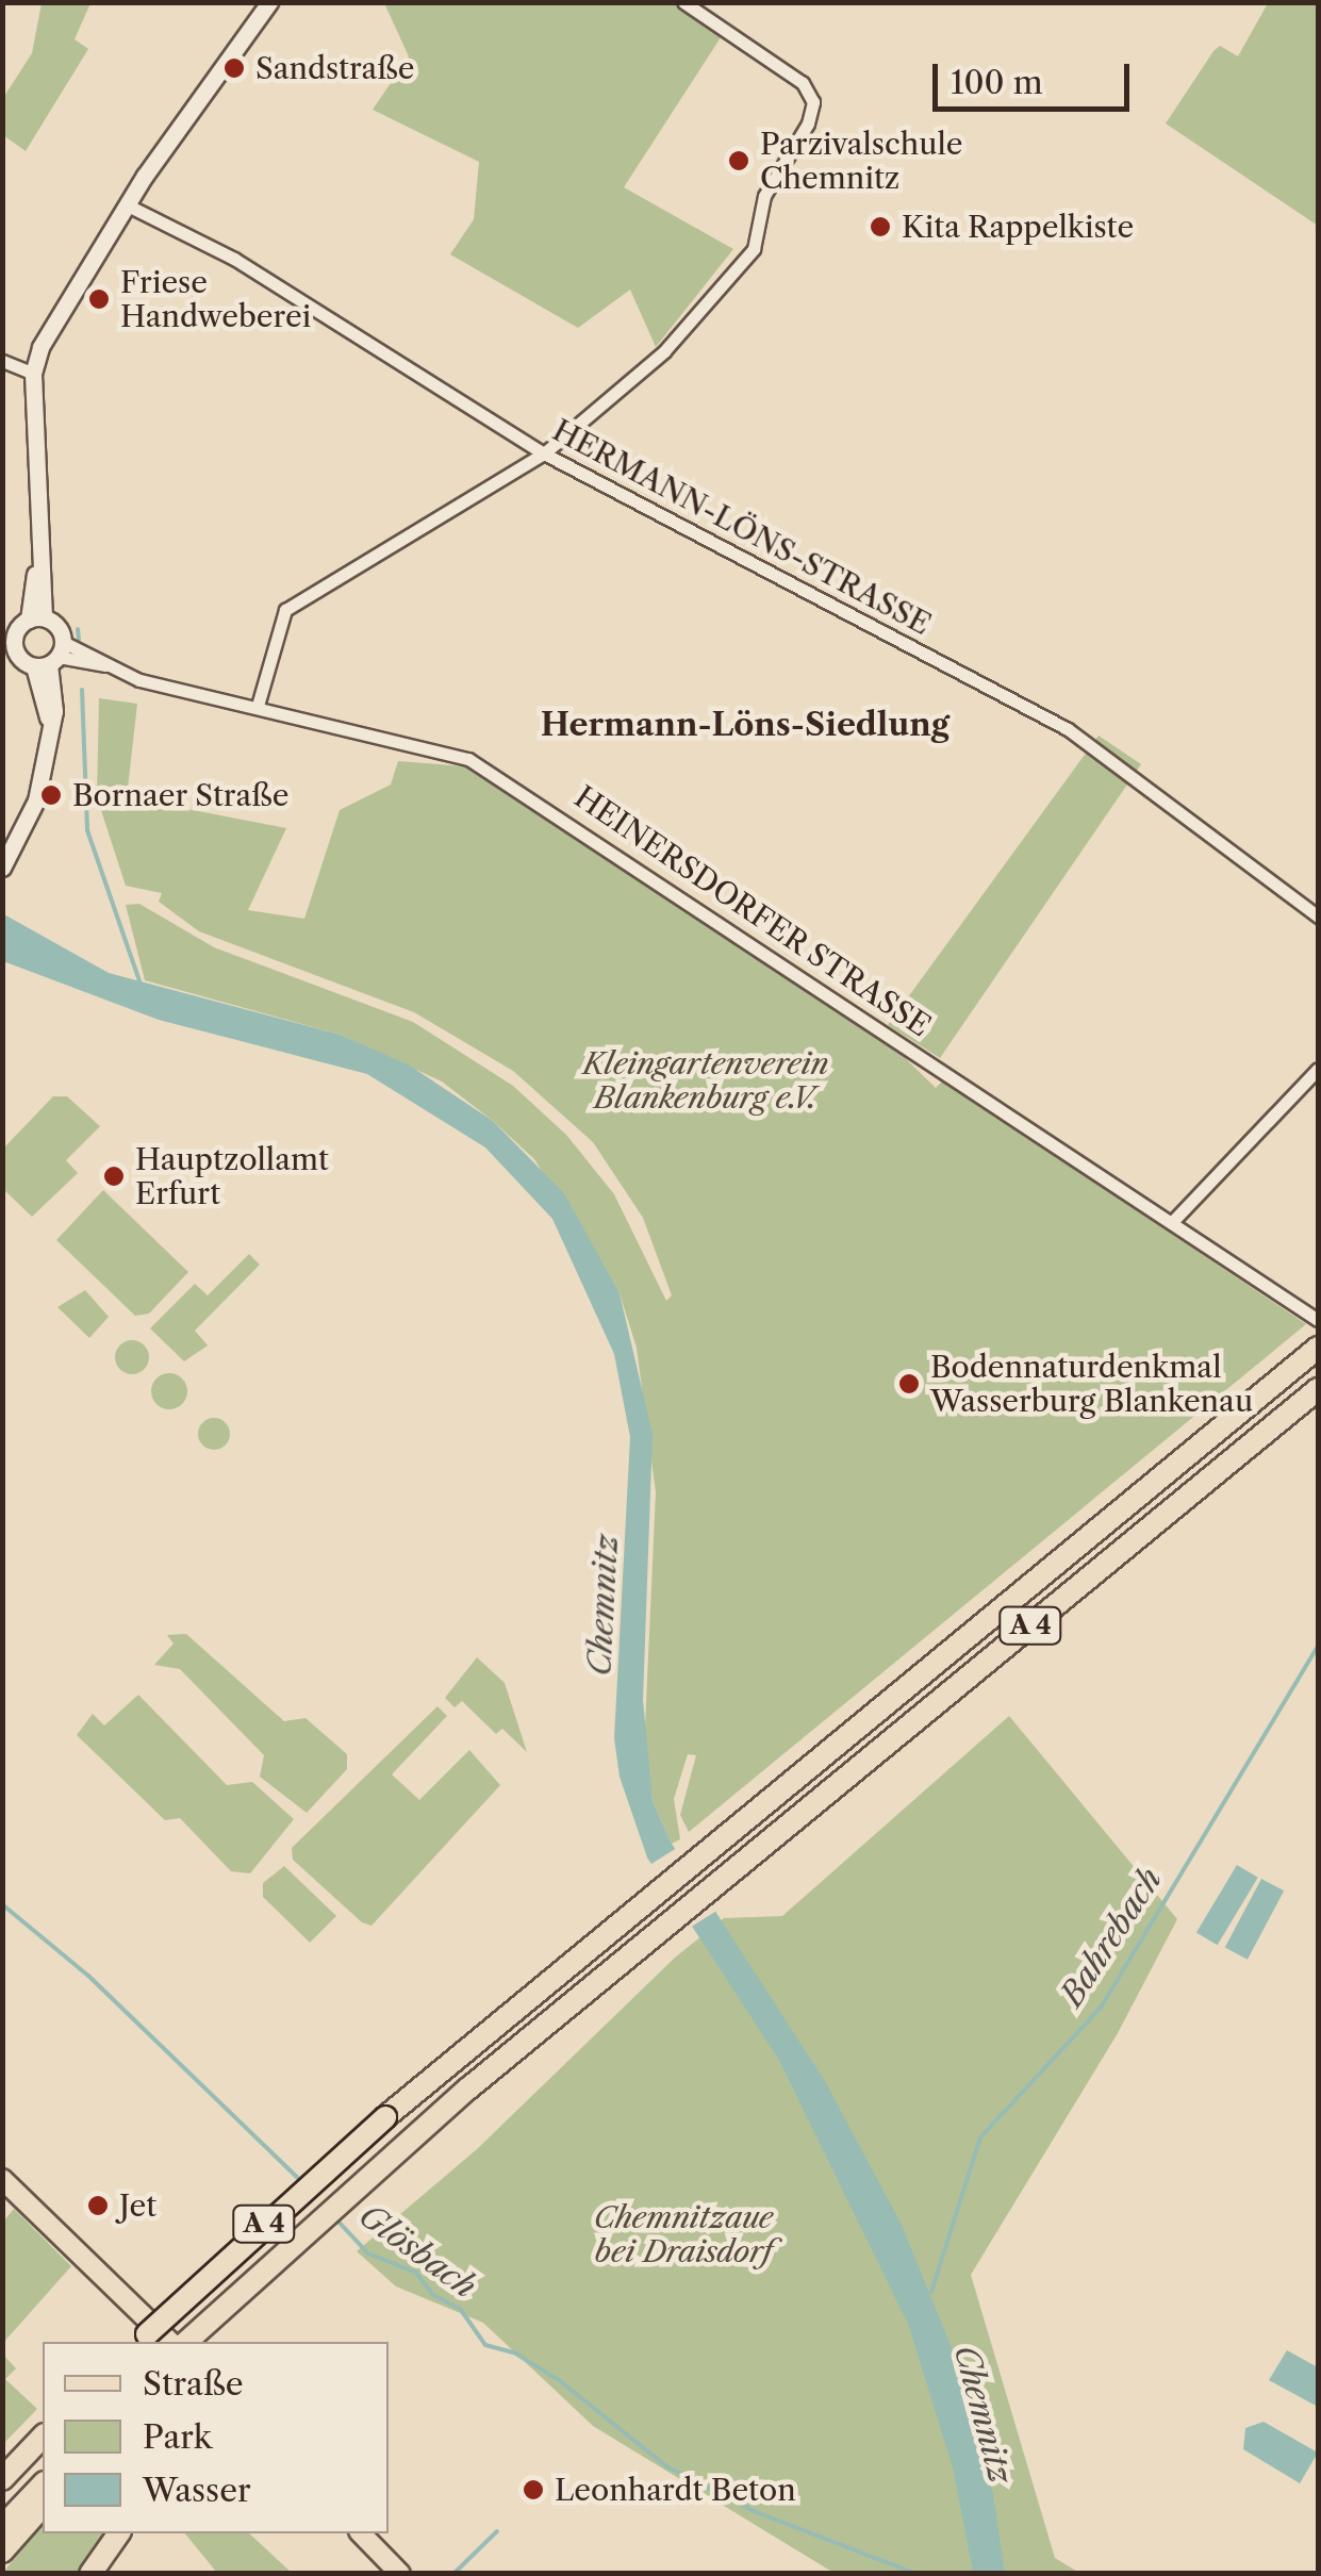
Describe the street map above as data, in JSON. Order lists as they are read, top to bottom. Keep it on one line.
{"streets":{"highway":["A 4"],"street":["HERMANN-LÖNS-STRASSE","HEINERSDORFER STRASSE"]},"districts":["Hermann-Löns-Siedlung"],"water":["Chemnitz","Bahrebach","Glösbach"],"parks":["Kleingartenverein Blankenburg e.V.","Chemnitzaue bei Draisdorf"],"places":["Sandstraße","Parzivalschule Chemnitz","Kita Rappelkiste","Friese Handweberei","Bornaer Straße","Hauptzollamt Erfurt","Bodennaturdenkmal Wasserburg Blankenau","Jet","Leonhardt Beton"],"legend":["Straße","Park","Wasser"],"scale_bar":"100 m"}
